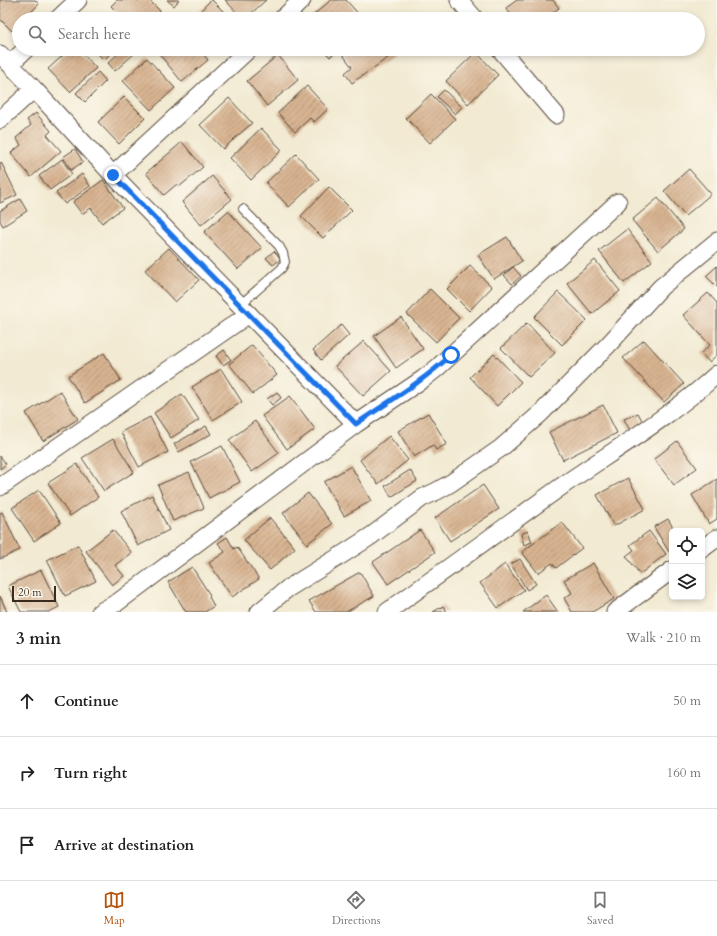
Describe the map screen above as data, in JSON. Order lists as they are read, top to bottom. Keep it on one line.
{"scale_bar":"20 m","page":{"search":"Search here","scale":"20 m","heading":["3 min","Walk · 210 m"],"list":[["Continue","50 m"],["Turn right","160 m"],"Arrive at destination"],"nav":["Map","Directions","Saved"]}}
